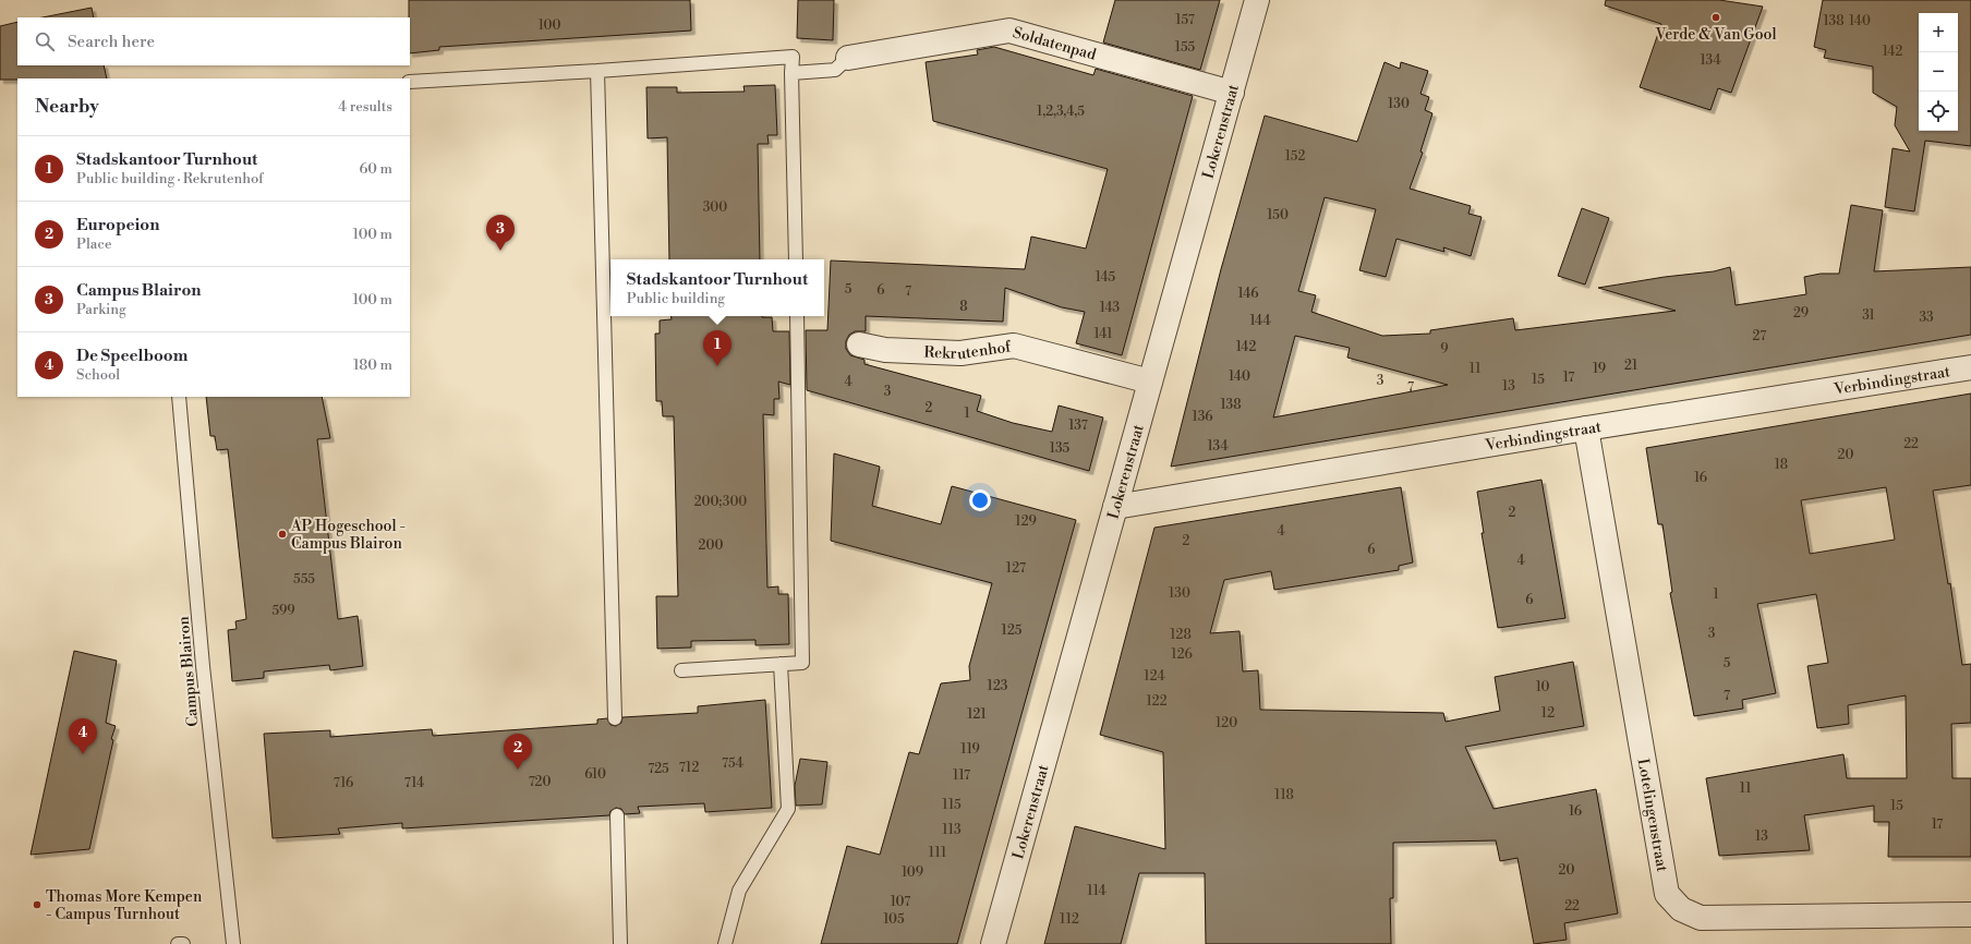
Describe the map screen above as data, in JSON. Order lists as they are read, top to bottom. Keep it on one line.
{"streets":{"street":["Soldatenpad","Lokerenstraat","Rekrutenhof","Verbindingstraat","Lotelingenstraat"],"lane":["Campus Blairon"]},"crossings":[["Soldatenpad","Lokerenstraat"],["Lokerenstraat","Rekrutenhof"],["Lokerenstraat","Verbindingstraat"],["Verbindingstraat","Lotelingenstraat"]],"places":["Verde & Van Gool","AP Hogeschool - Campus Blairon","Thomas More Kempen - Campus Turnhout"],"house_numbers":["157","138","140","100","155","142","134","130","1,2,3,4,5","152","300","150","145","5","6","7","146","8","143","29","31","33","144","141","27","142","9","21","11","19","140","17","15","3","4","13","7","3","138","2","1","136","137","22","134","135","20","18","16","200;300","2","129","4","2","200","6","4","127","555","130","1","6","599","125","3","128","126","5","124","123","10","7","122","12","121","120","119","754","712","725","610","117","720","716","714","11","118","115","15","16","17","113","13","111","20","109","114","107","22","105","112"],"page":{"map_buttons":["+","−"],"search":"Search here","heading":["Nearby","4 results"],"list":[{"mark":"1","name":"Stadskantoor Turnhout","note":"Public building · Rekrutenhof","value":"60 m"},{"mark":"2","name":"Europeion","note":"Place","value":"100 m"},{"mark":"3","name":"Campus Blairon","note":"Parking","value":"100 m"},{"mark":"4","name":"De Speelboom","note":"School","value":"180 m"}],"pins":["3","1","4","2"],"popup":["Stadskantoor Turnhout","Public building"]}}
